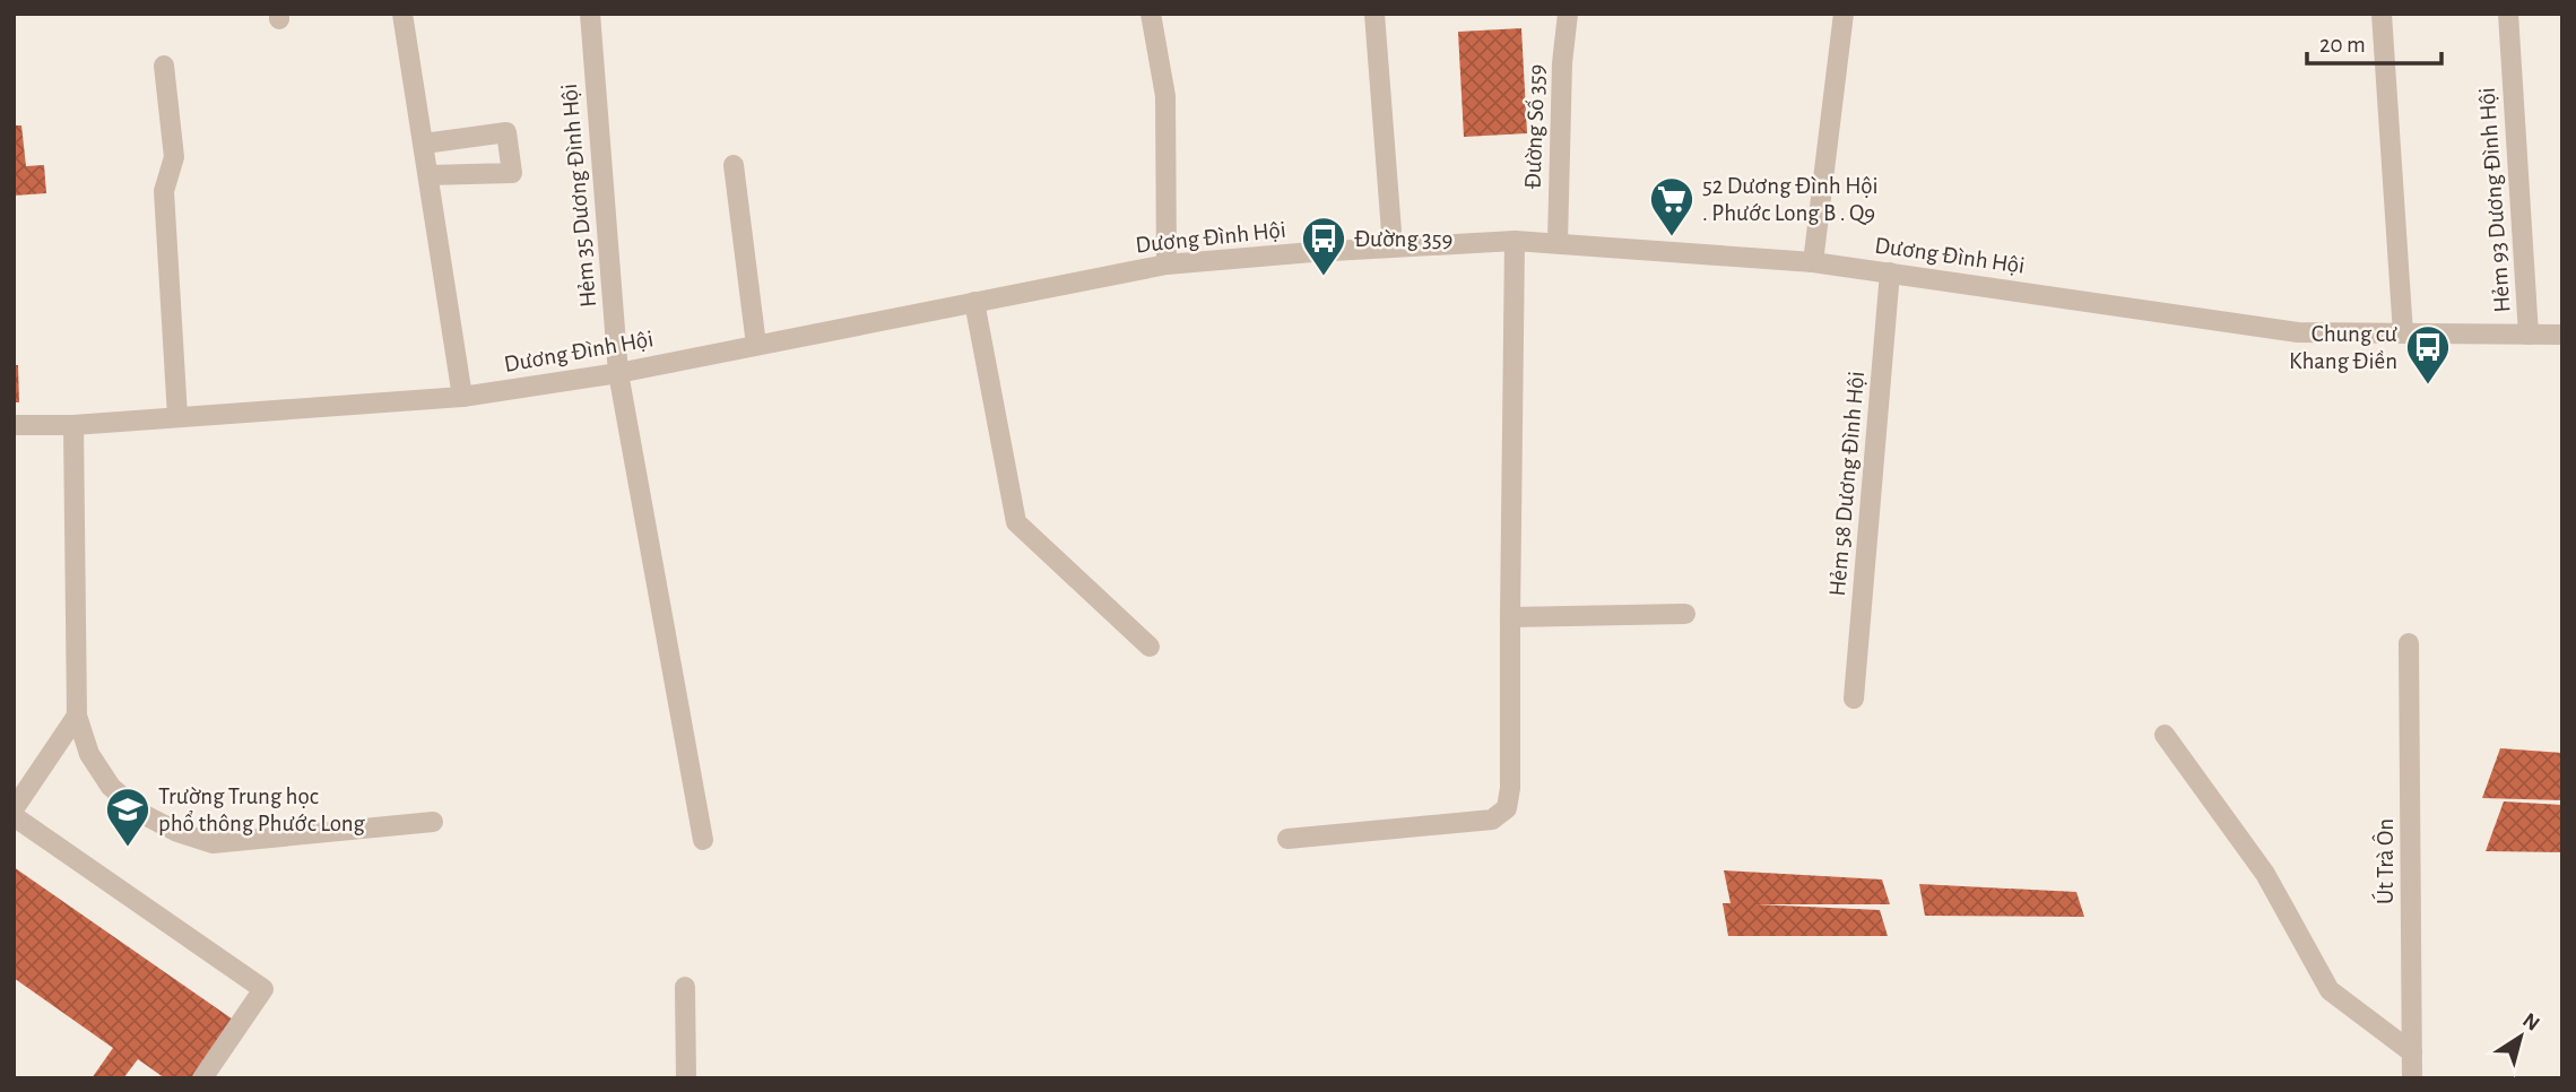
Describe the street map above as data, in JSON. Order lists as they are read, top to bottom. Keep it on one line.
{"streets":{"street":["Đường Số 359","Hẻm 35 Dương Đình Hội","Hẻm 93 Dương Đình Hội","Dương Đình Hội","Hẻm 58 Dương Đình Hội","Út Trà Ôn"]},"crossings":[["Đường Số 359","Dương Đình Hội"],["Hẻm 35 Dương Đình Hội","Dương Đình Hội"],["Hẻm 93 Dương Đình Hội","Dương Đình Hội"],["Dương Đình Hội","Hẻm 58 Dương Đình Hội"]],"places":{"supermarket":["52 Dương Đình Hội . Phước Long B . Q9"],"bus stop":["Đường 359","Chung cư Khang Điền"],"school or university":["Trường Trung học phổ thông Phước Long"]},"scale_bar":"20 m","north":"top right"}
